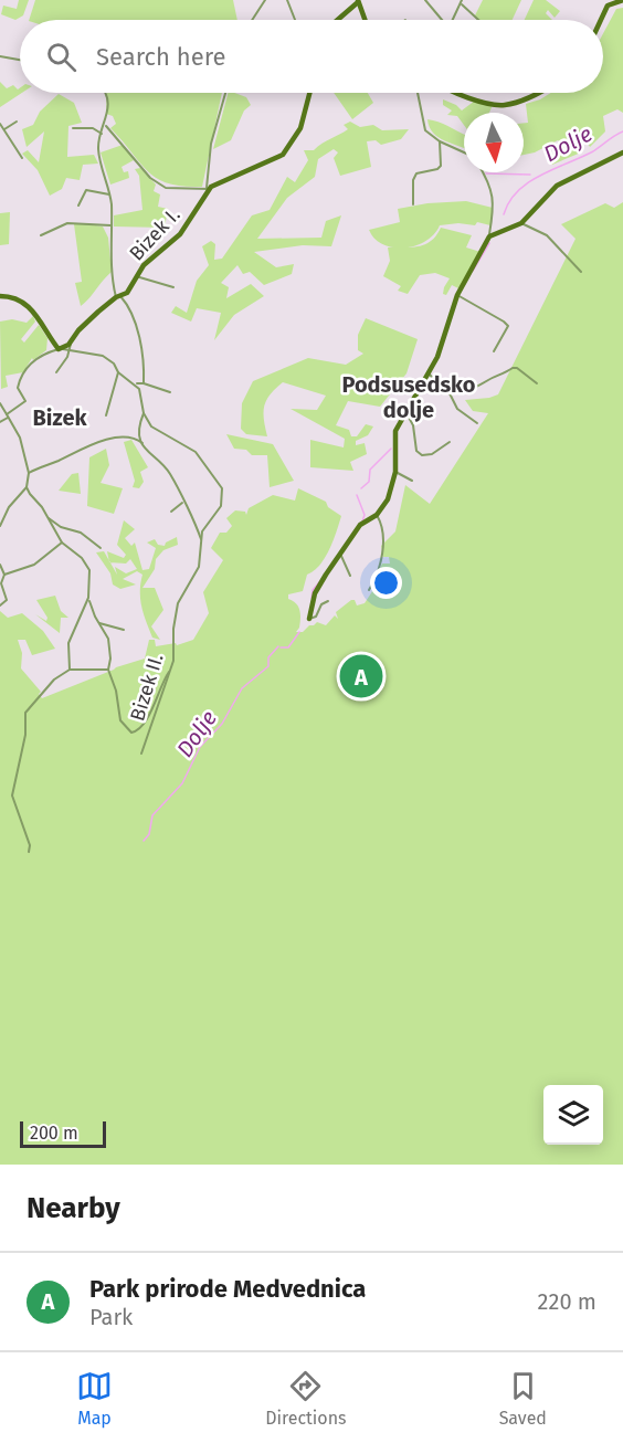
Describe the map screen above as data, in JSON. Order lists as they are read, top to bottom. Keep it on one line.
{"streets":{"street":["Bizek I.","Bizek II."]},"districts":["Podsusedsko dolje","Bizek"],"water":["Dolje"],"scale_bar":"200 m","north":"bottom","page":{"search":"Search here","pins":"A","scale":"200 m","heading":"Nearby","list":[{"mark":"A","name":"Park prirode Medvednica","note":"Park","value":"220 m"}],"nav":["Map","Directions","Saved"]}}
